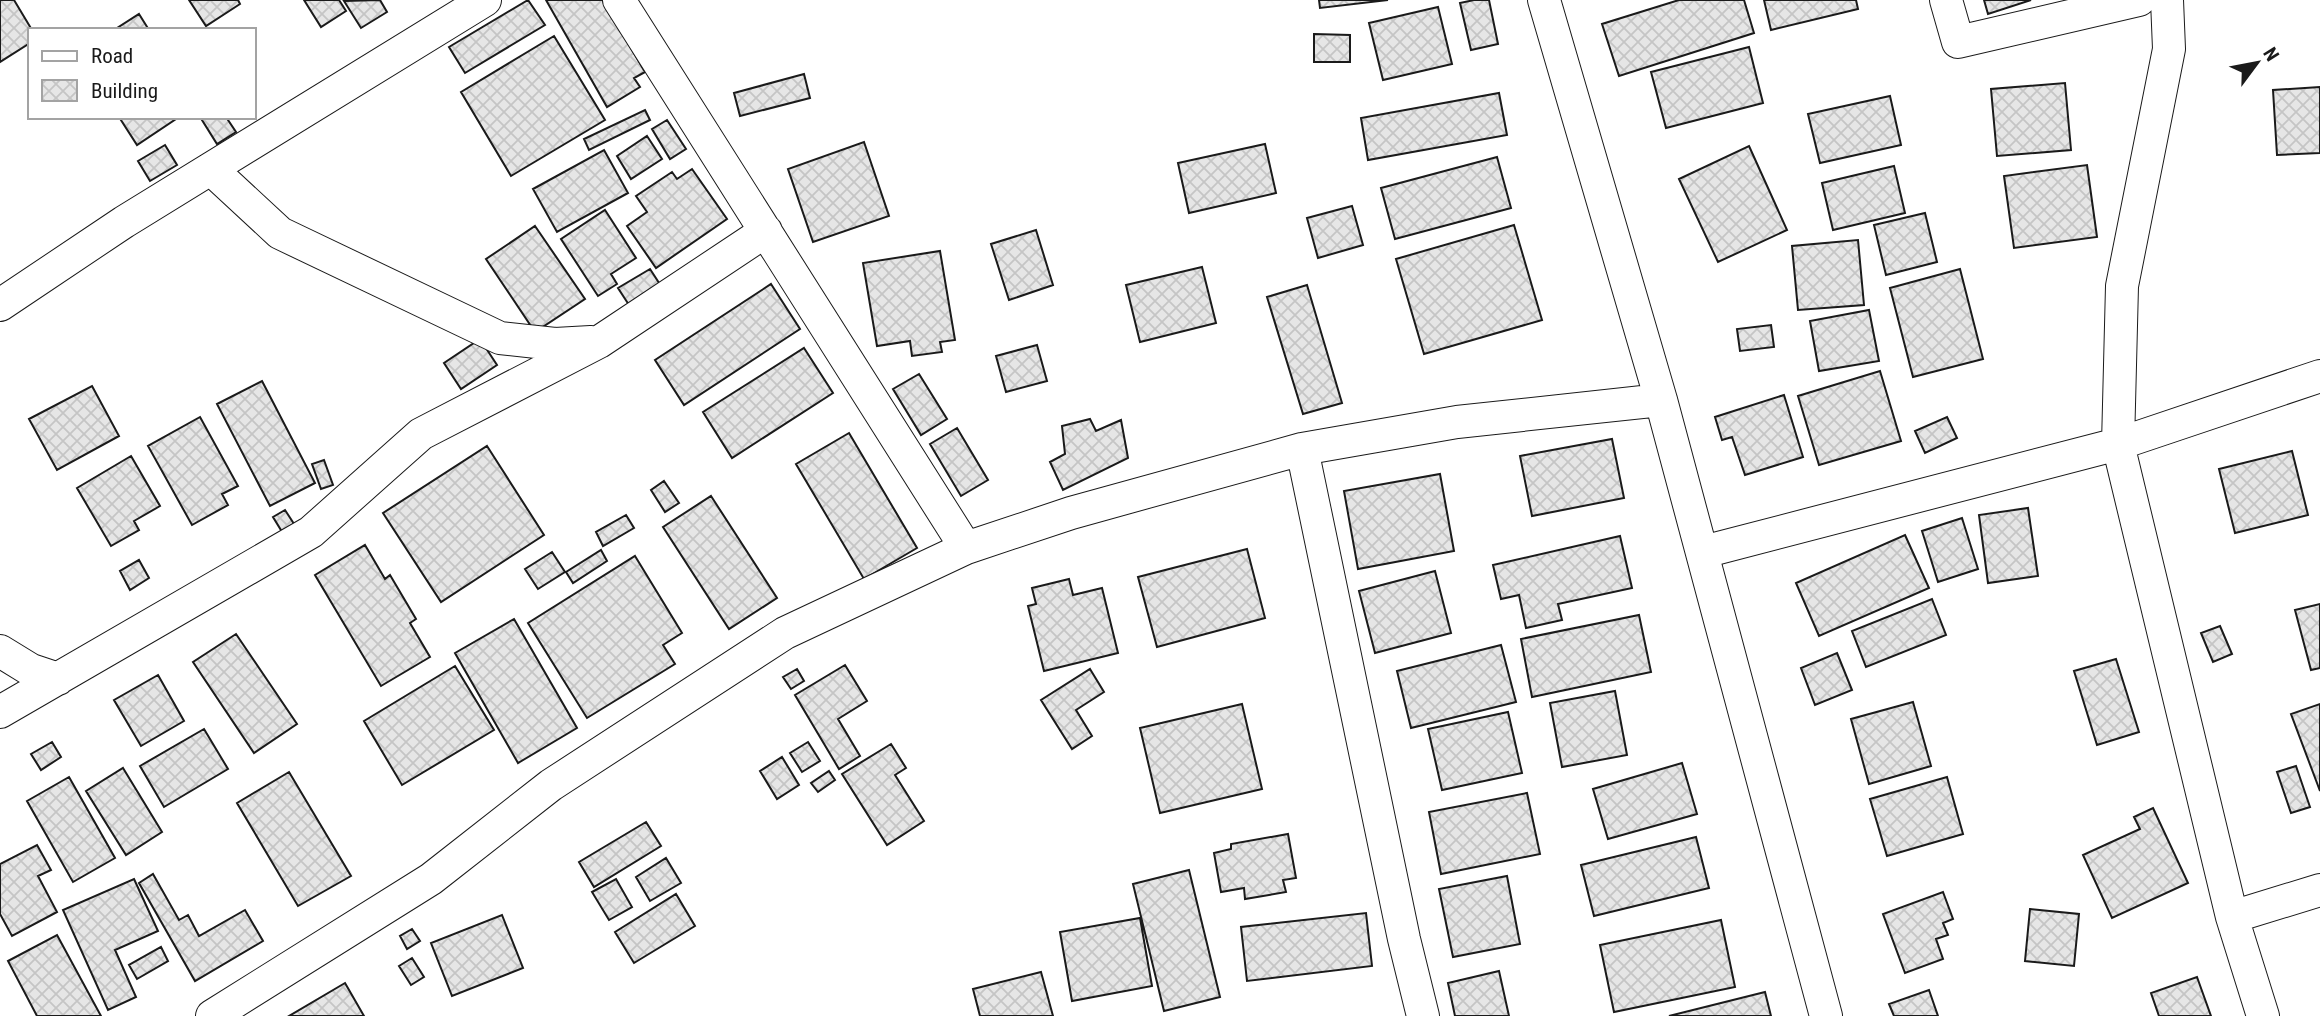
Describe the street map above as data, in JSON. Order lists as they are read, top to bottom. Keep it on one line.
{"legend":["Road","Building"],"north":"top right"}
